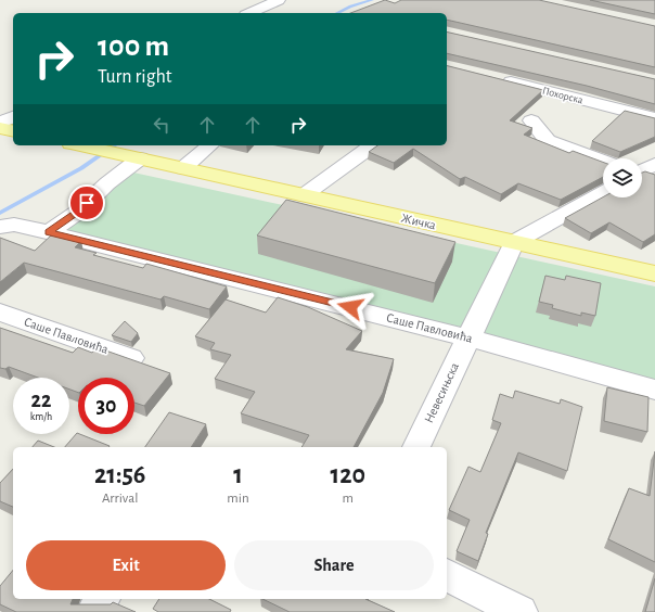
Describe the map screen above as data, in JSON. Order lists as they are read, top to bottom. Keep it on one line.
{"streets":{"main road":["Жичка"],"street":["Похорска","Саше Павловића","Невесињска"]},"crossings":[["Жичка","Невесињска"],["Саше Павловића","Невесињска"]],"page":{"turn":["100 m","Turn right"],"speed":"22 km/h","limit":"30","eta":["21:56","Arrival","1","min","120","m"],"buttons":["Exit","Share"]}}
